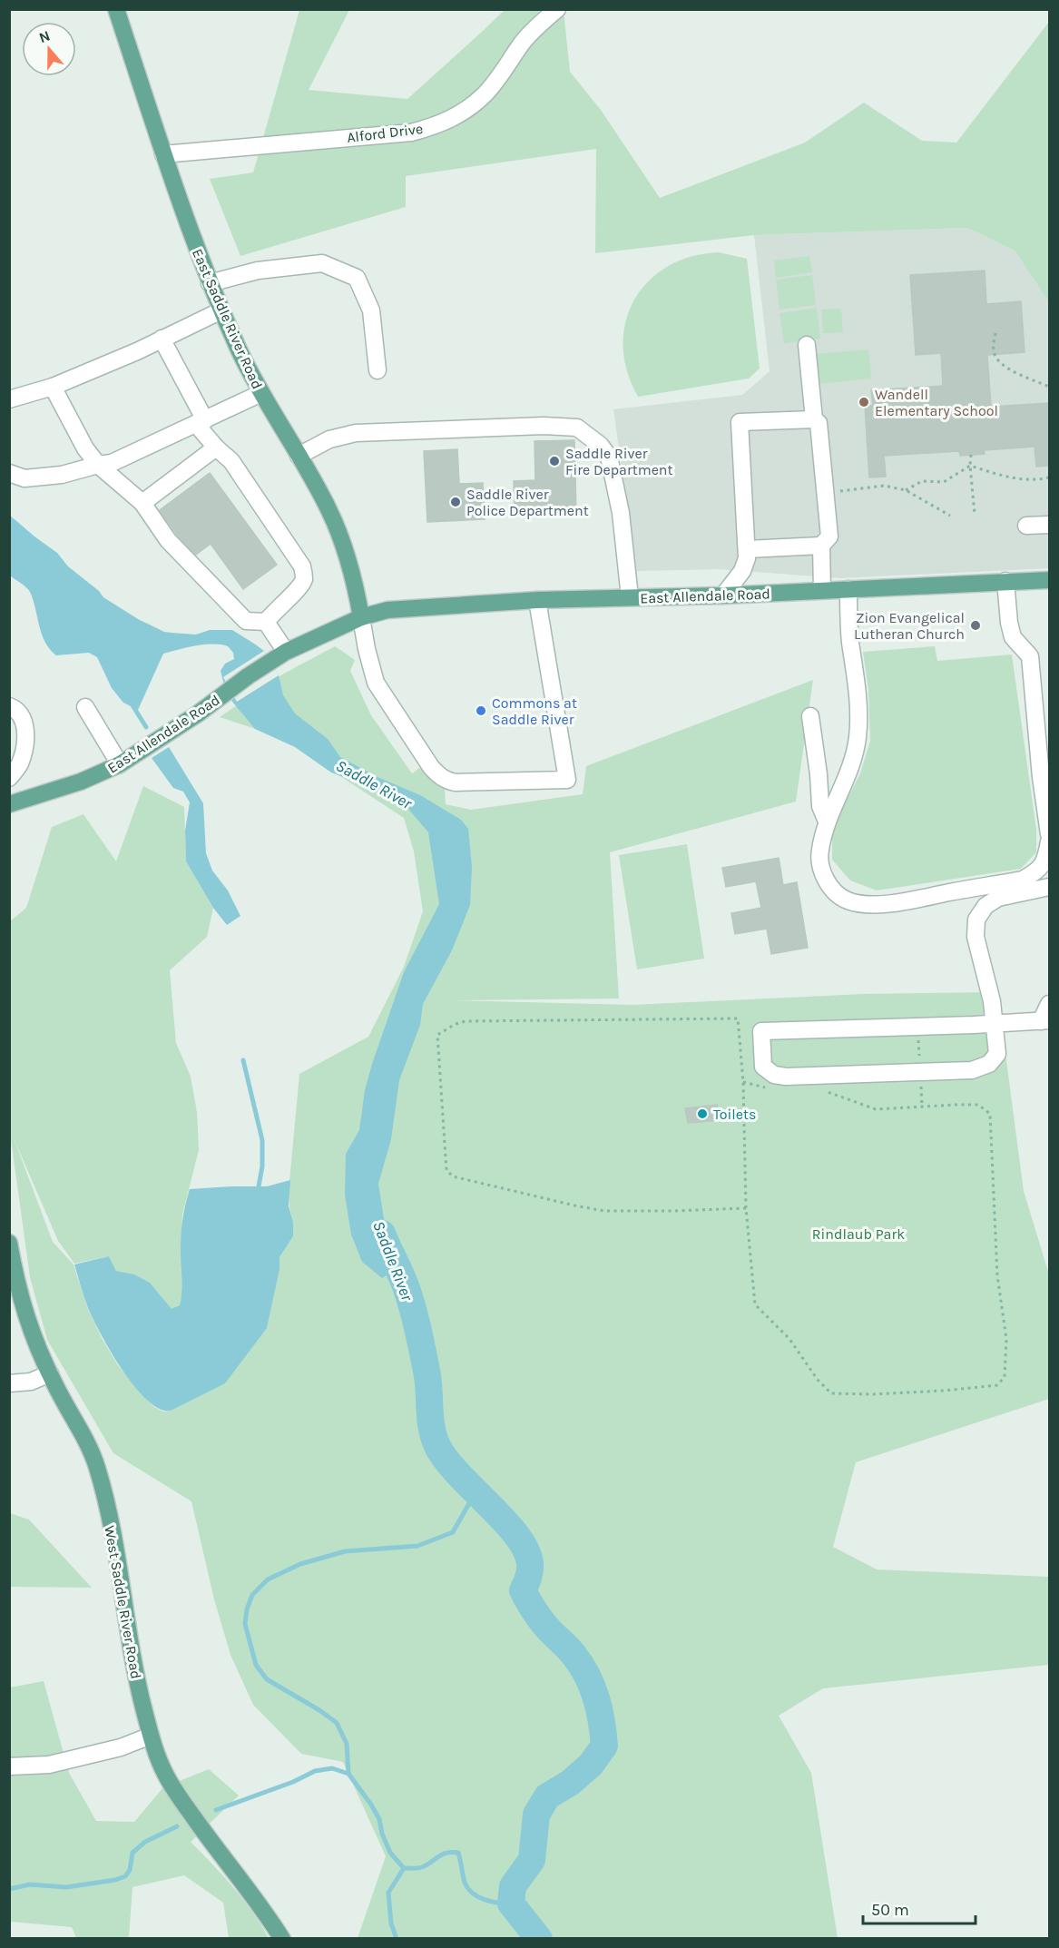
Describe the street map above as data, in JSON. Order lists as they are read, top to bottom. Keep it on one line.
{"streets":{"main road":["East Saddle River Road","East Allendale Road","West Saddle River Road"],"street":["Alford Drive"]},"crossings":[["Alford Drive","East Saddle River Road"],["East Saddle River Road","East Allendale Road"]],"water":["Saddle River"],"parks":["Rindlaub Park"],"places":["Wandell Elementary School","Saddle River Fire Department","Saddle River Police Department","Zion Evangelical Lutheran Church","Commons at Saddle River","Toilets"],"scale_bar":"50 m","north":"top"}
